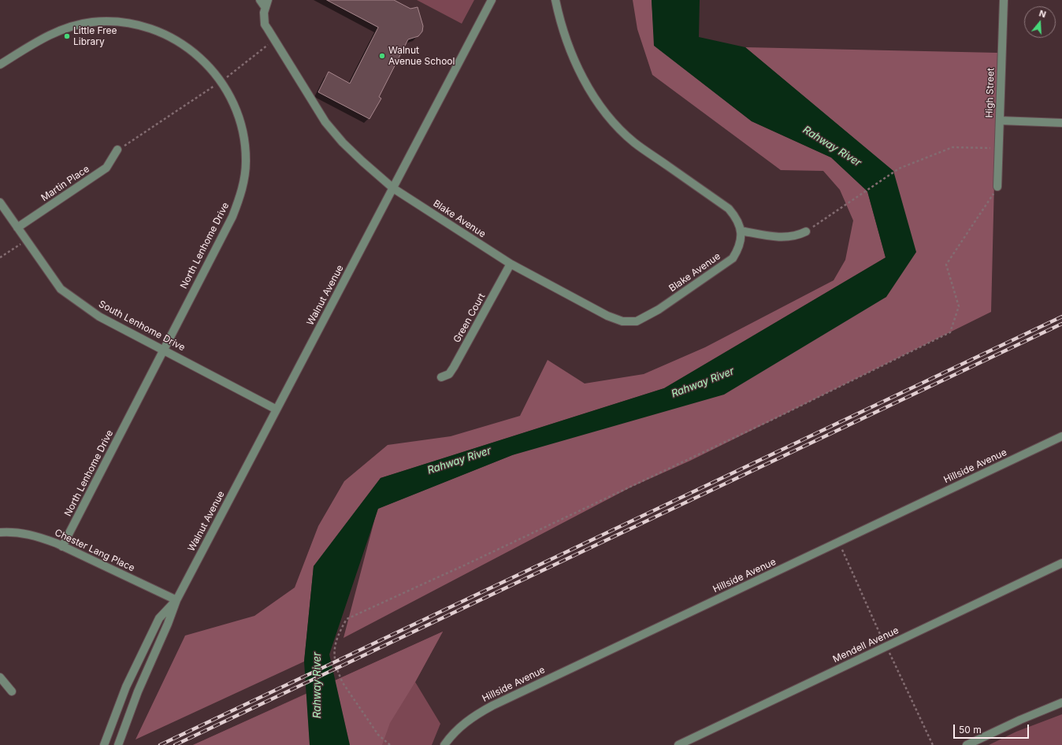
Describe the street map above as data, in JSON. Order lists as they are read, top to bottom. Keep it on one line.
{"streets":{"street":["High Street","Martin Place","Blake Avenue","North Lenhome Drive","Walnut Avenue","Green Court","South Lenhome Drive","Hillside Avenue","Chester Lang Place","Mendell Avenue"]},"crossings":[["Martin Place","South Lenhome Drive"],["Blake Avenue","Walnut Avenue"],["Blake Avenue","Green Court"],["North Lenhome Drive","South Lenhome Drive"],["North Lenhome Drive","Chester Lang Place"],["Walnut Avenue","South Lenhome Drive"],["Walnut Avenue","Chester Lang Place"]],"water":["Rahway River"],"places":["Little Free Library","Walnut Avenue School"],"scale_bar":"50 m","north":"top"}
